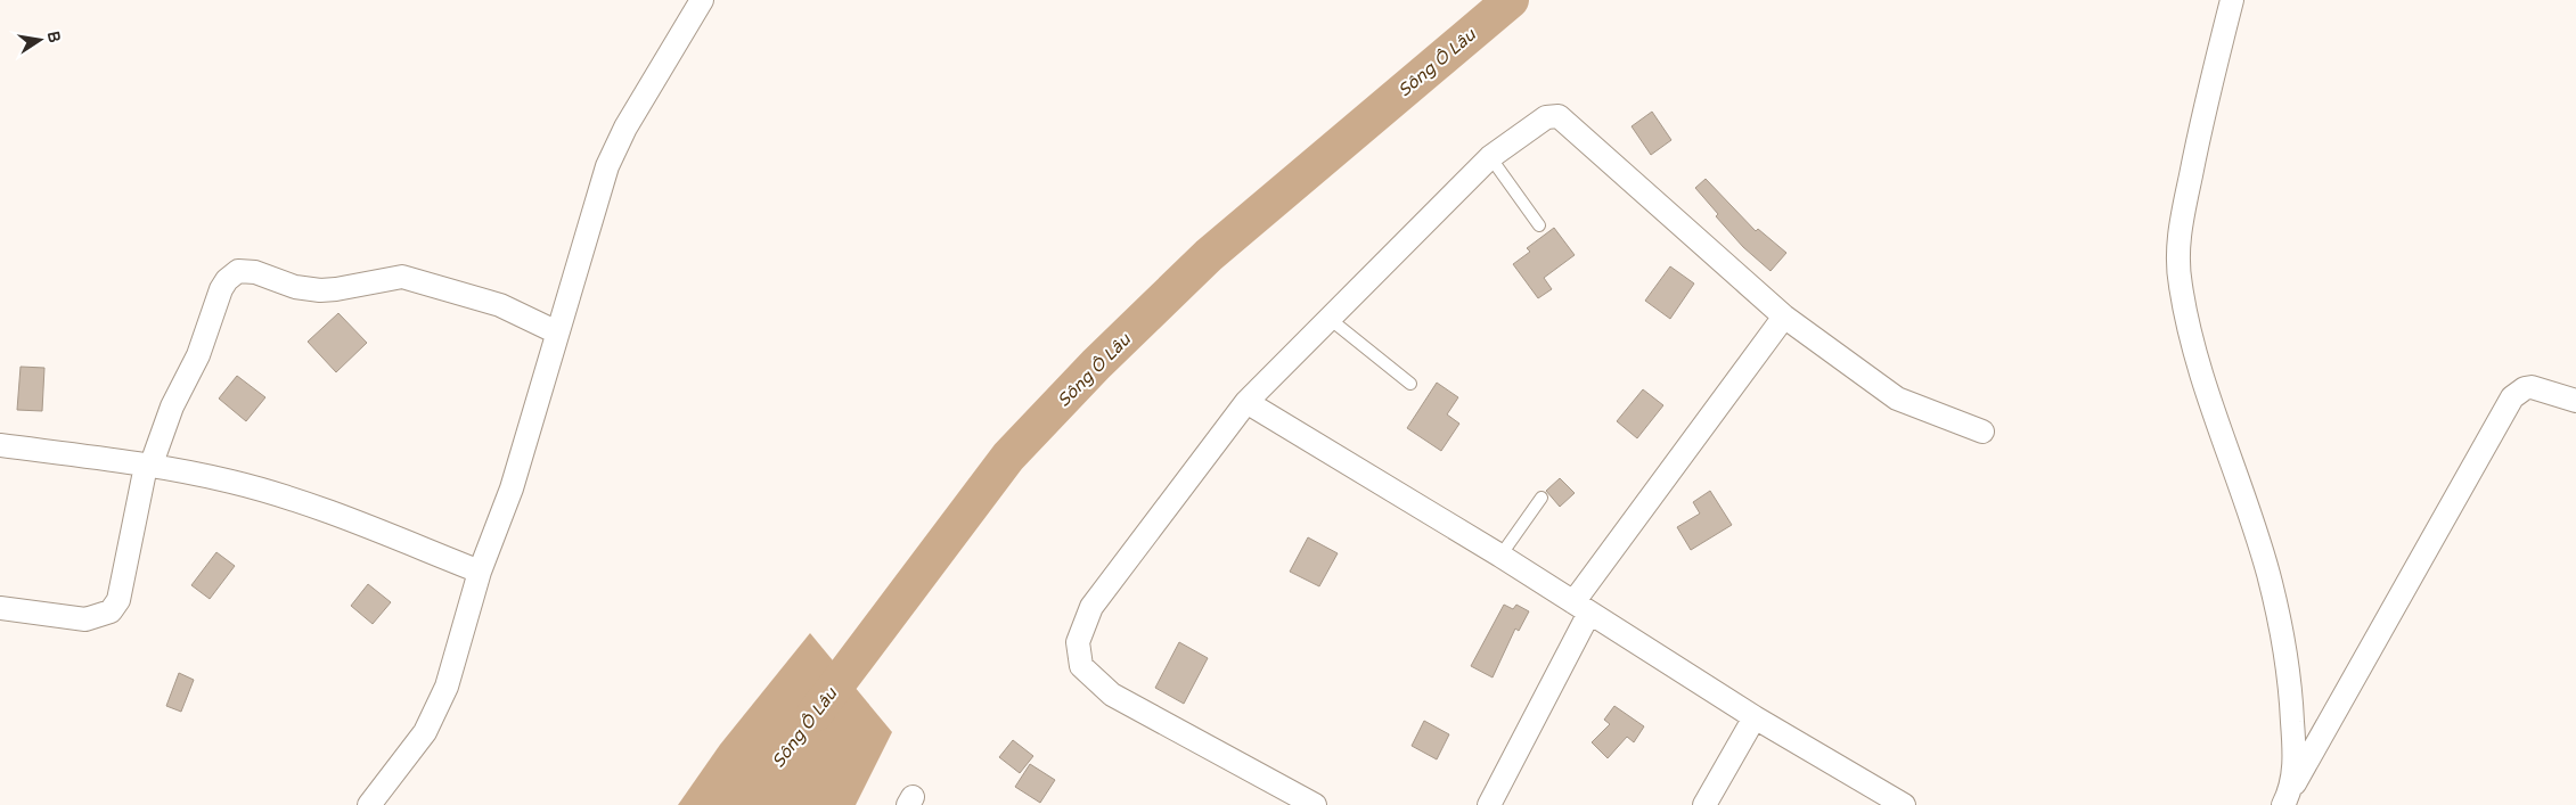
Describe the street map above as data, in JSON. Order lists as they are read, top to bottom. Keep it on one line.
{"water":["Sông Ô Lâu"],"north":"right"}
